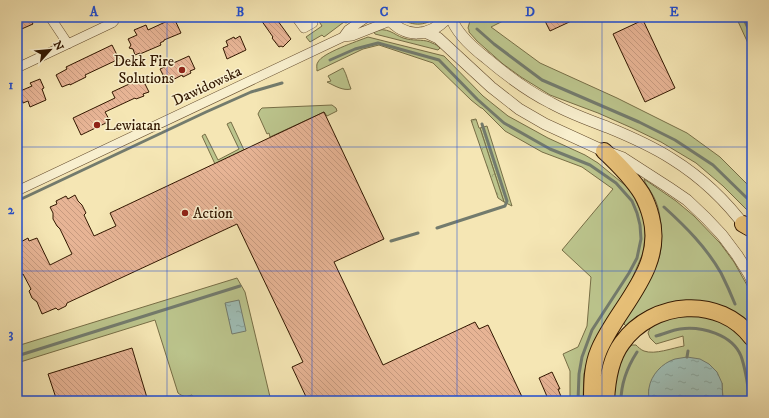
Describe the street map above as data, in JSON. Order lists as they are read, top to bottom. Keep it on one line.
{"streets":{"street":["Dawidowska"]},"places":["Dekk Fire Solutions","Lewiatan","Action"],"north":"top right","grid":{"columns":["A","B","C","D","E"],"rows":["1","2","3"]}}
